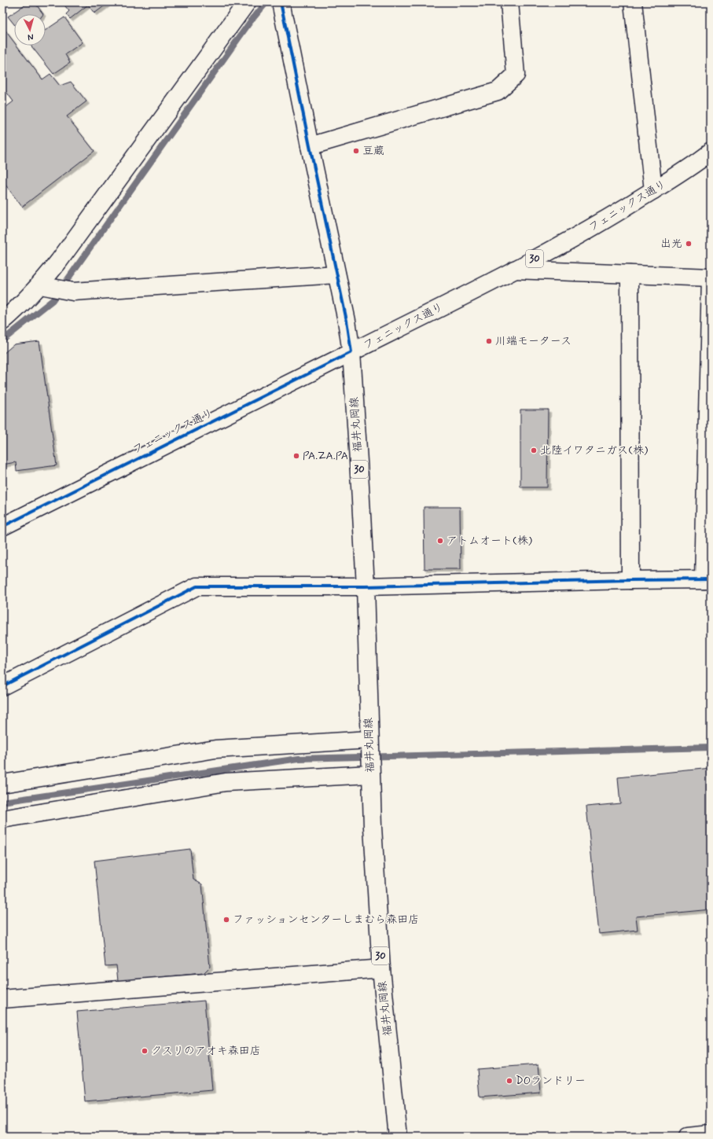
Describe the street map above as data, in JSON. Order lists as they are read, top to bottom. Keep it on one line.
{"streets":{"street":["フェニックス通り","30","福井丸岡線"]},"crossings":[["フェニックス通り","福井丸岡線"]],"places":["豆蔵","出光","川端モータース","北陸イワタニガス(株)","PA.ZA.PA","アトムオート(株)","ファッションセンターしまむら森田店","クスリのアオキ森田店","DOランドリー"],"north":"bottom"}
